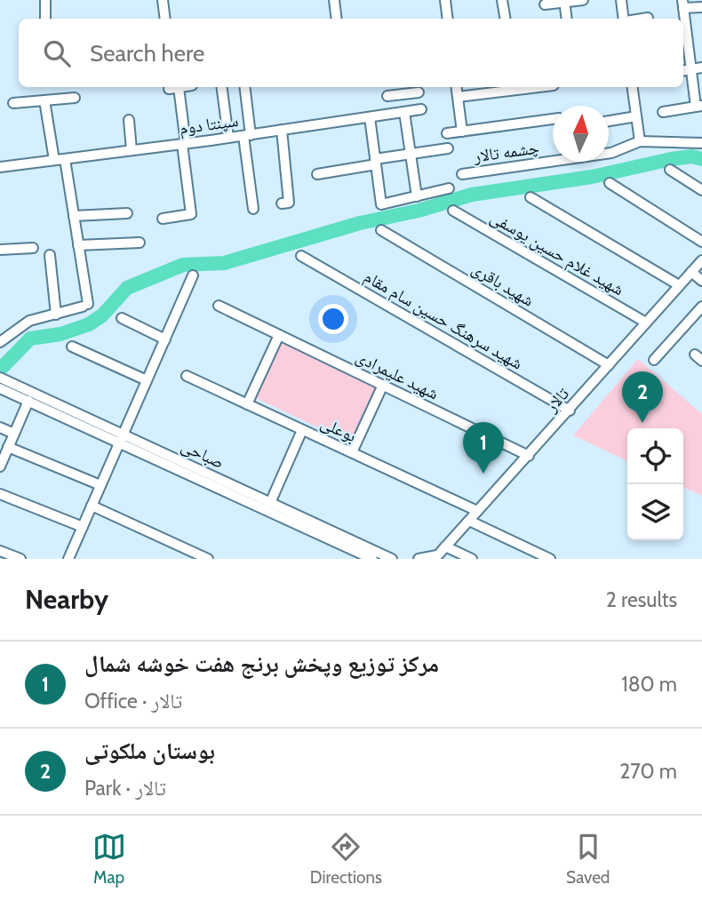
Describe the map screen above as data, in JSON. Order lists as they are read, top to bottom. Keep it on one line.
{"streets":{"street":["سپنتا دوم","چشمه تالار","شهید غلام حسین یوسفی","شهید باقری","شهید سرهنگ حسین سام مقام","شهید علیمرادی","تالار","بوعلی","صباحی"]},"crossings":[["شهید غلام حسین یوسفی","تالار"],["شهید باقری","تالار"],["شهید سرهنگ حسین سام مقام","تالار"],["شهید علیمرادی","تالار"],["تالار","بوعلی"]],"north":"top","page":{"search":"Search here","pins":["2","1"],"heading":["Nearby","2 results"],"list":[{"mark":"1","name":"مرکز توزیع وپخش برنج هفت خوشه شمال","note":"Office · تالار","value":"180 m"},{"mark":"2","name":"بوستان ملکوتی","note":"Park · تالار","value":"270 m"}],"nav":["Map","Directions","Saved"]}}
